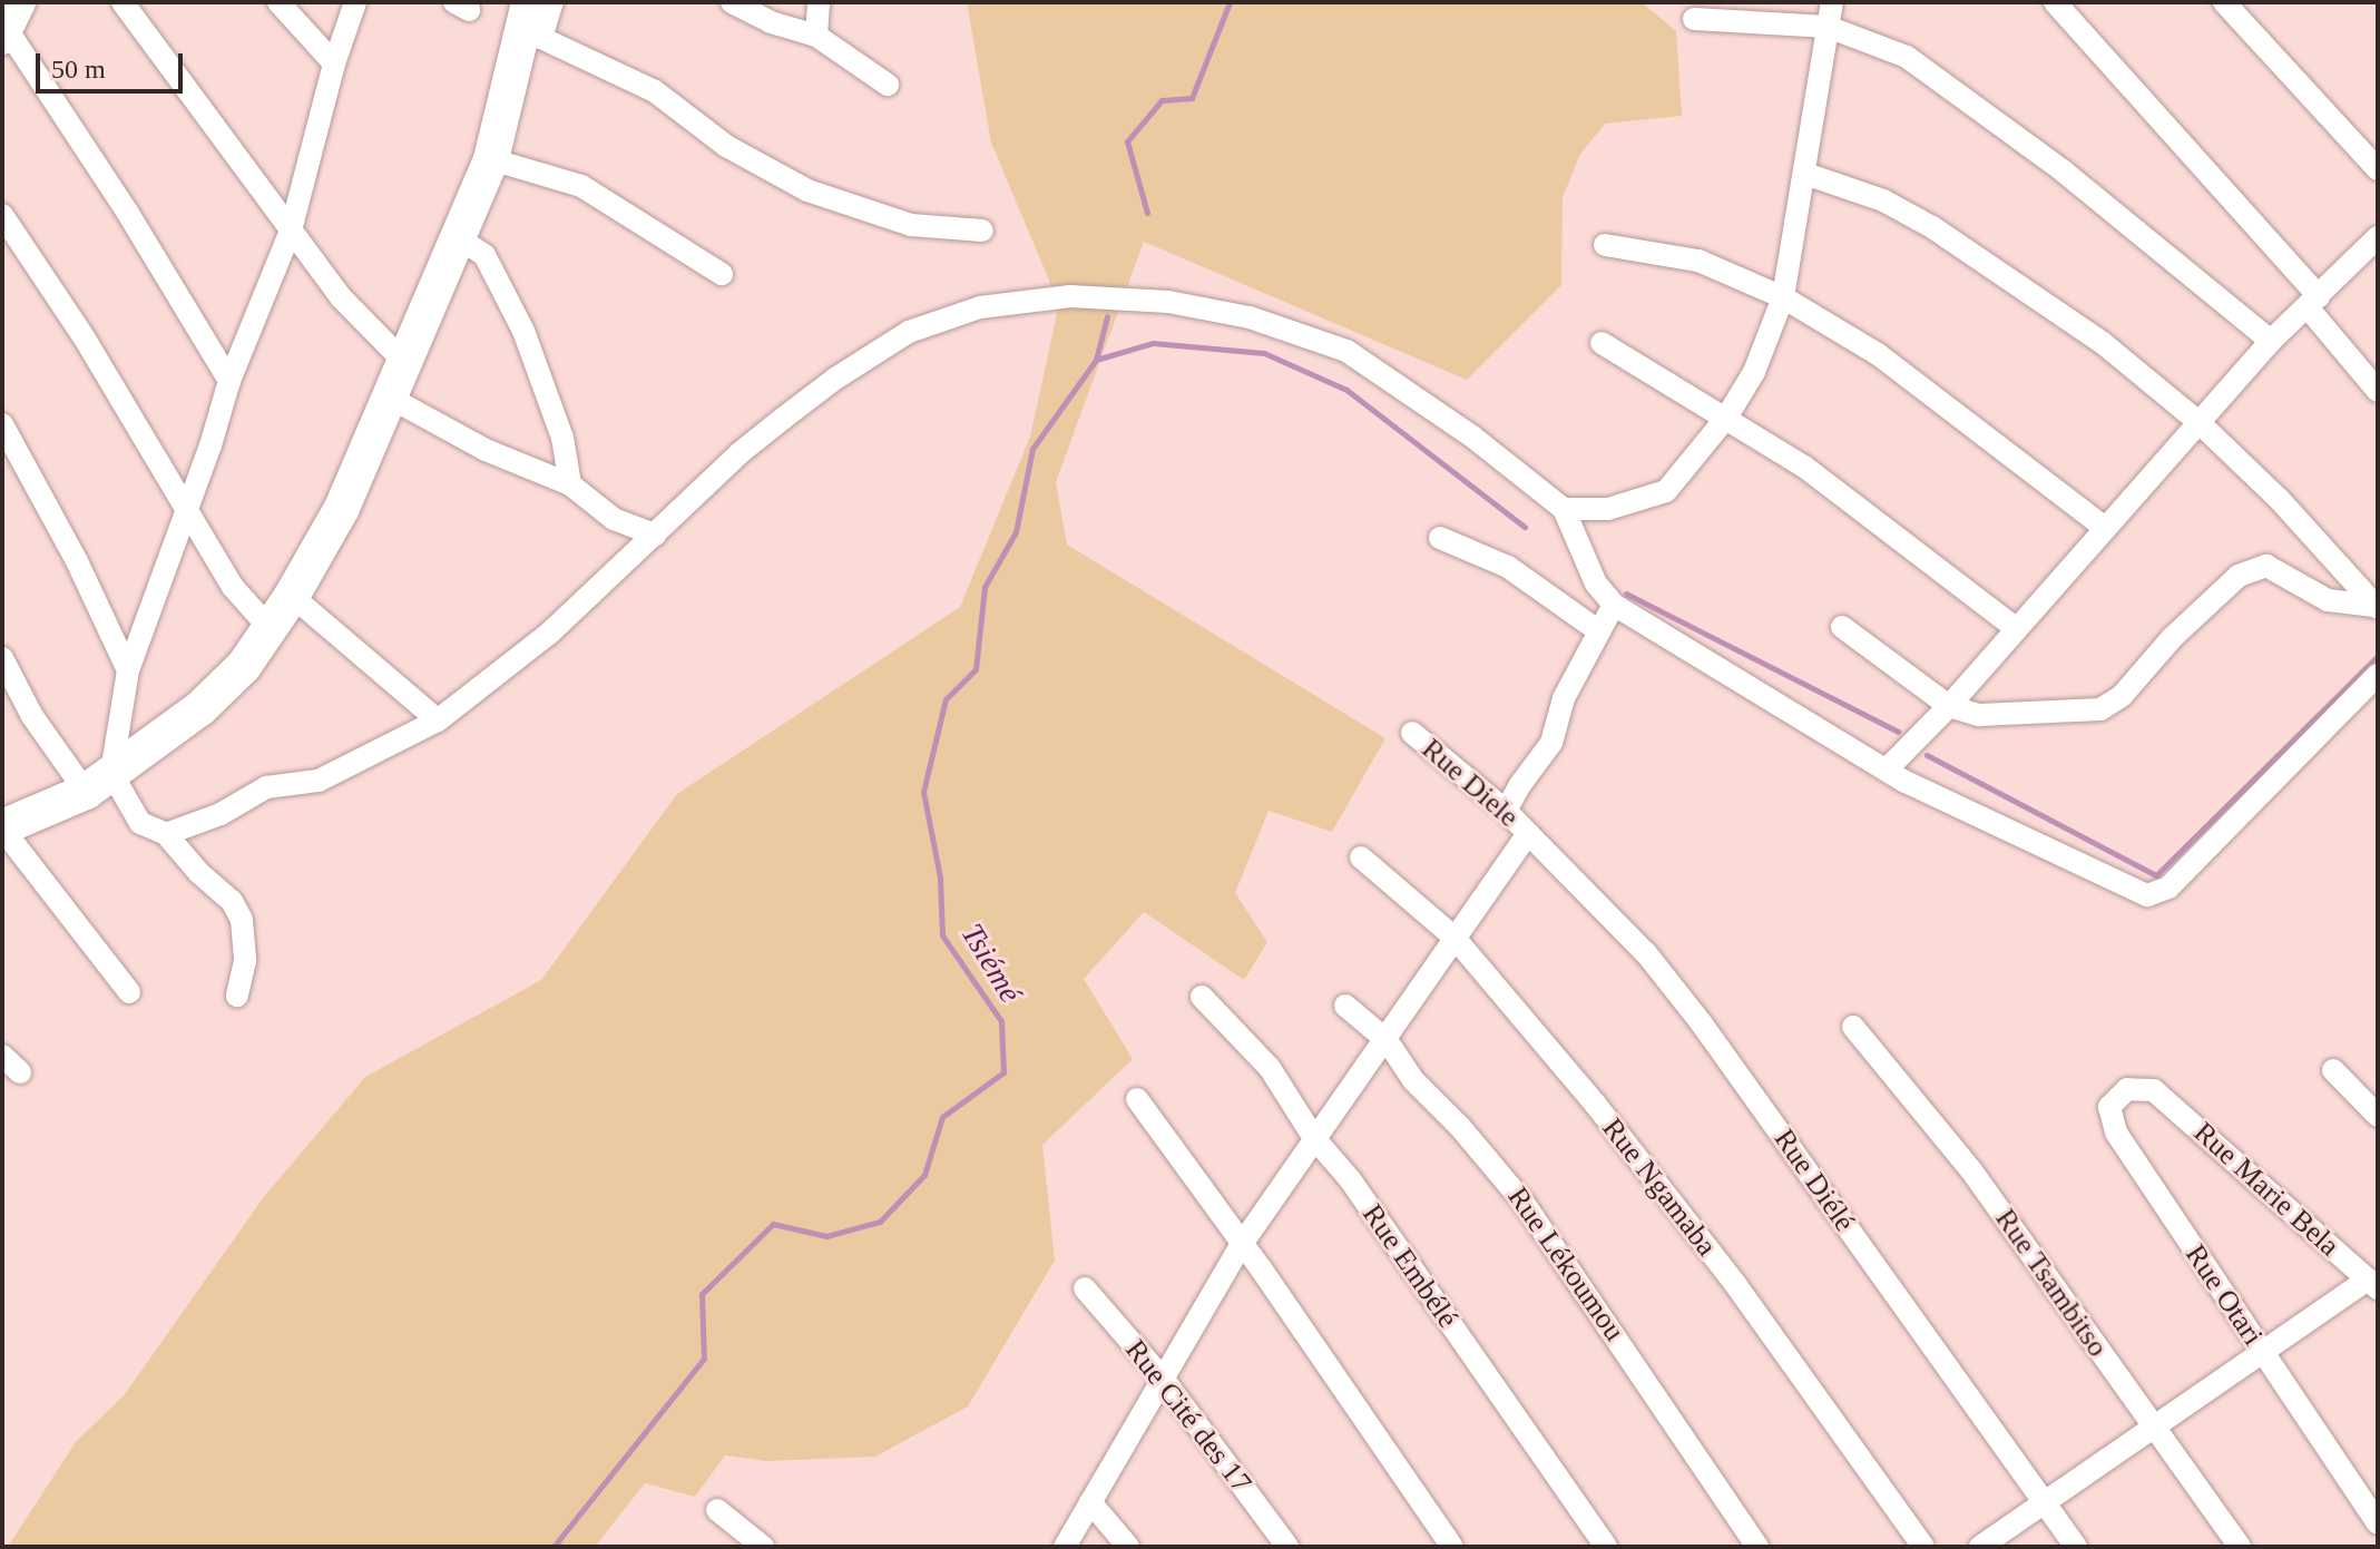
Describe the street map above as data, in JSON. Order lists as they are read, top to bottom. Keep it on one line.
{"streets":{"street":["Rue Diele","Rue Diélé","Rue Ngamaba","Rue Marie Bela","Rue Lékoumou","Rue Embélé","Rue Tsambitso","Rue Otari","Rue Cité des 17"]},"crossings":[["Rue Diele","Rue Diélé"],["Rue Marie Bela","Rue Otari"]],"water":["Tsiémé"],"scale_bar":"50 m"}
